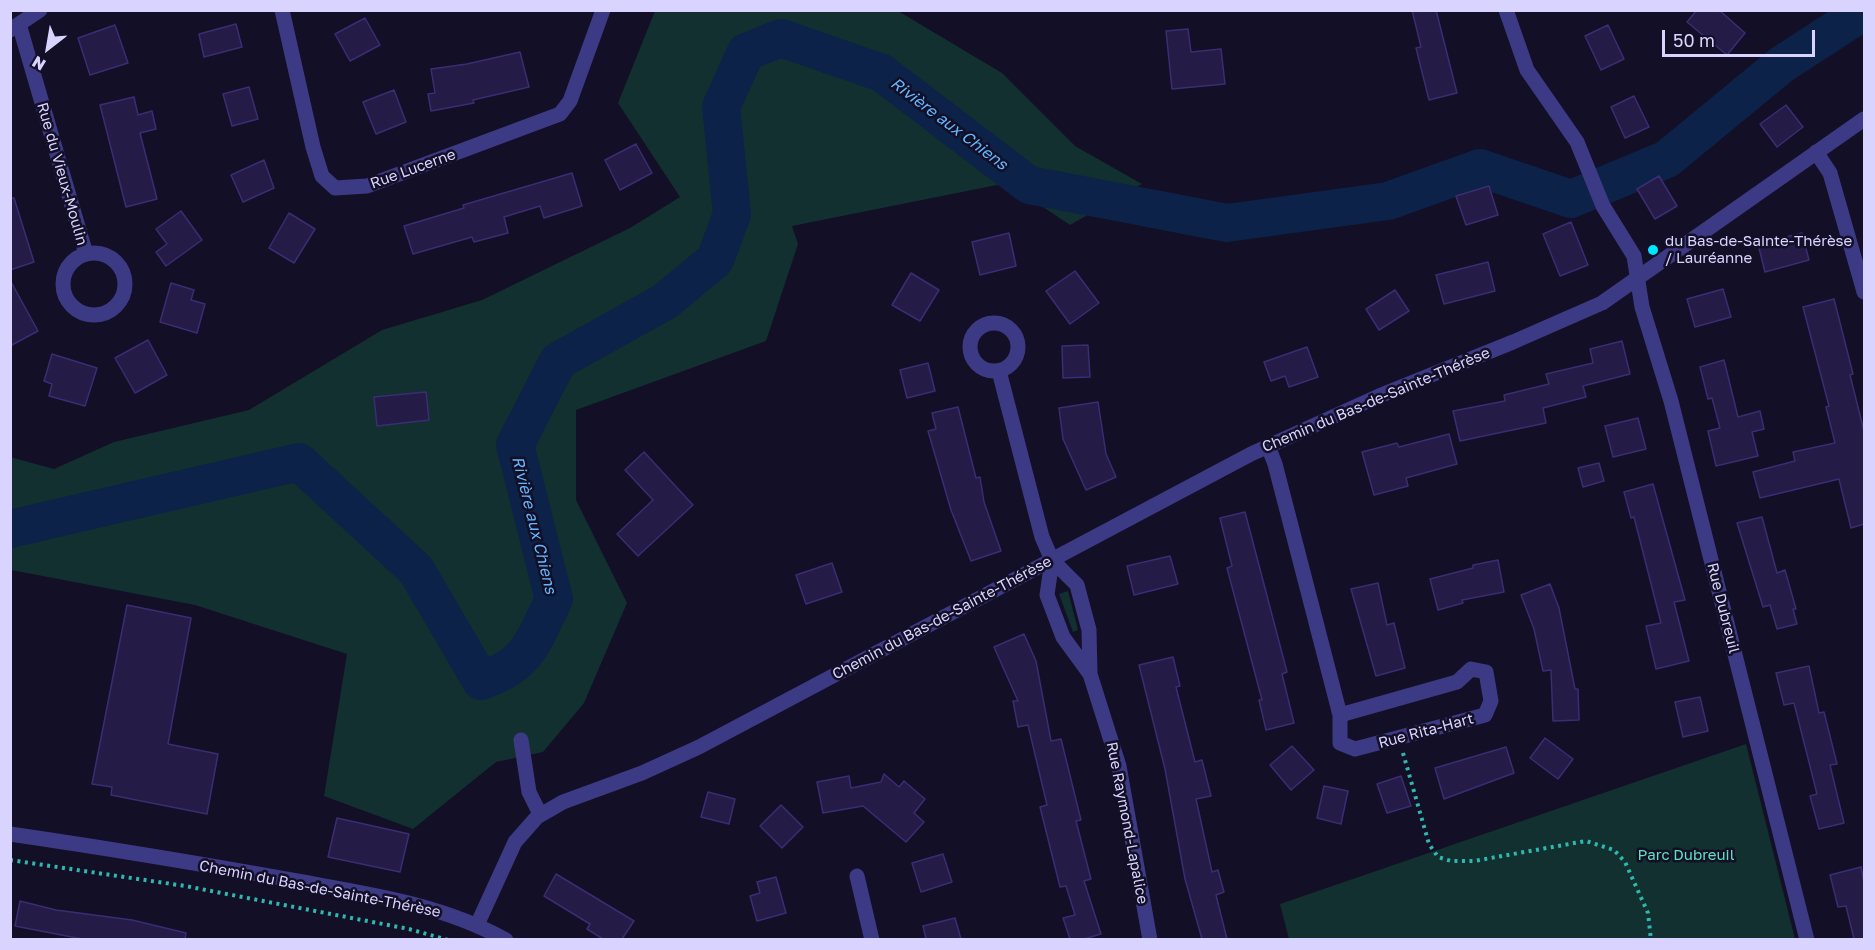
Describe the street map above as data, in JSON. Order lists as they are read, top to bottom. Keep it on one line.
{"streets":{"street":["Rue Lucerne","Rue du Vieux-Moulin","Chemin du Bas-de-Sainte-Thérèse","Rue Dubreuil","Rue Rita-Hart","Rue Raymond-Lapalice"]},"crossings":[["Chemin du Bas-de-Sainte-Thérèse","Rue Dubreuil"],["Chemin du Bas-de-Sainte-Thérèse","Rue Rita-Hart"],["Chemin du Bas-de-Sainte-Thérèse","Rue Raymond-Lapalice"]],"water":["Rivière aux Chiens"],"parks":["Parc Dubreuil"],"places":["du Bas-de-Sainte-Thérèse / Lauréanne"],"scale_bar":"50 m","north":"bottom left"}
